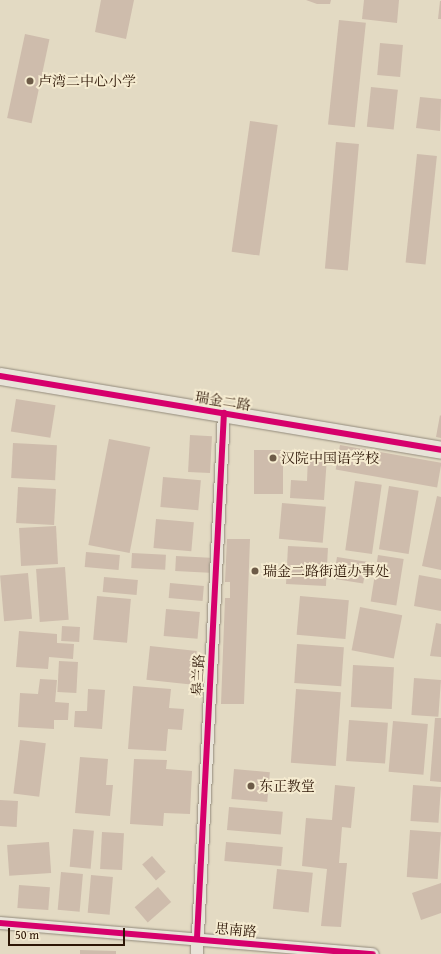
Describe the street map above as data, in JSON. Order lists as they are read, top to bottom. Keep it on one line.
{"streets":{"main road":["瑞金二路"],"street":["皋兰路","思南路"]},"crossings":[["瑞金二路","皋兰路"],["皋兰路","思南路"]],"places":["卢湾二中心小学","汉院中国语学校","瑞金二路街道办事处","东正教堂"],"scale_bar":"50 m"}
